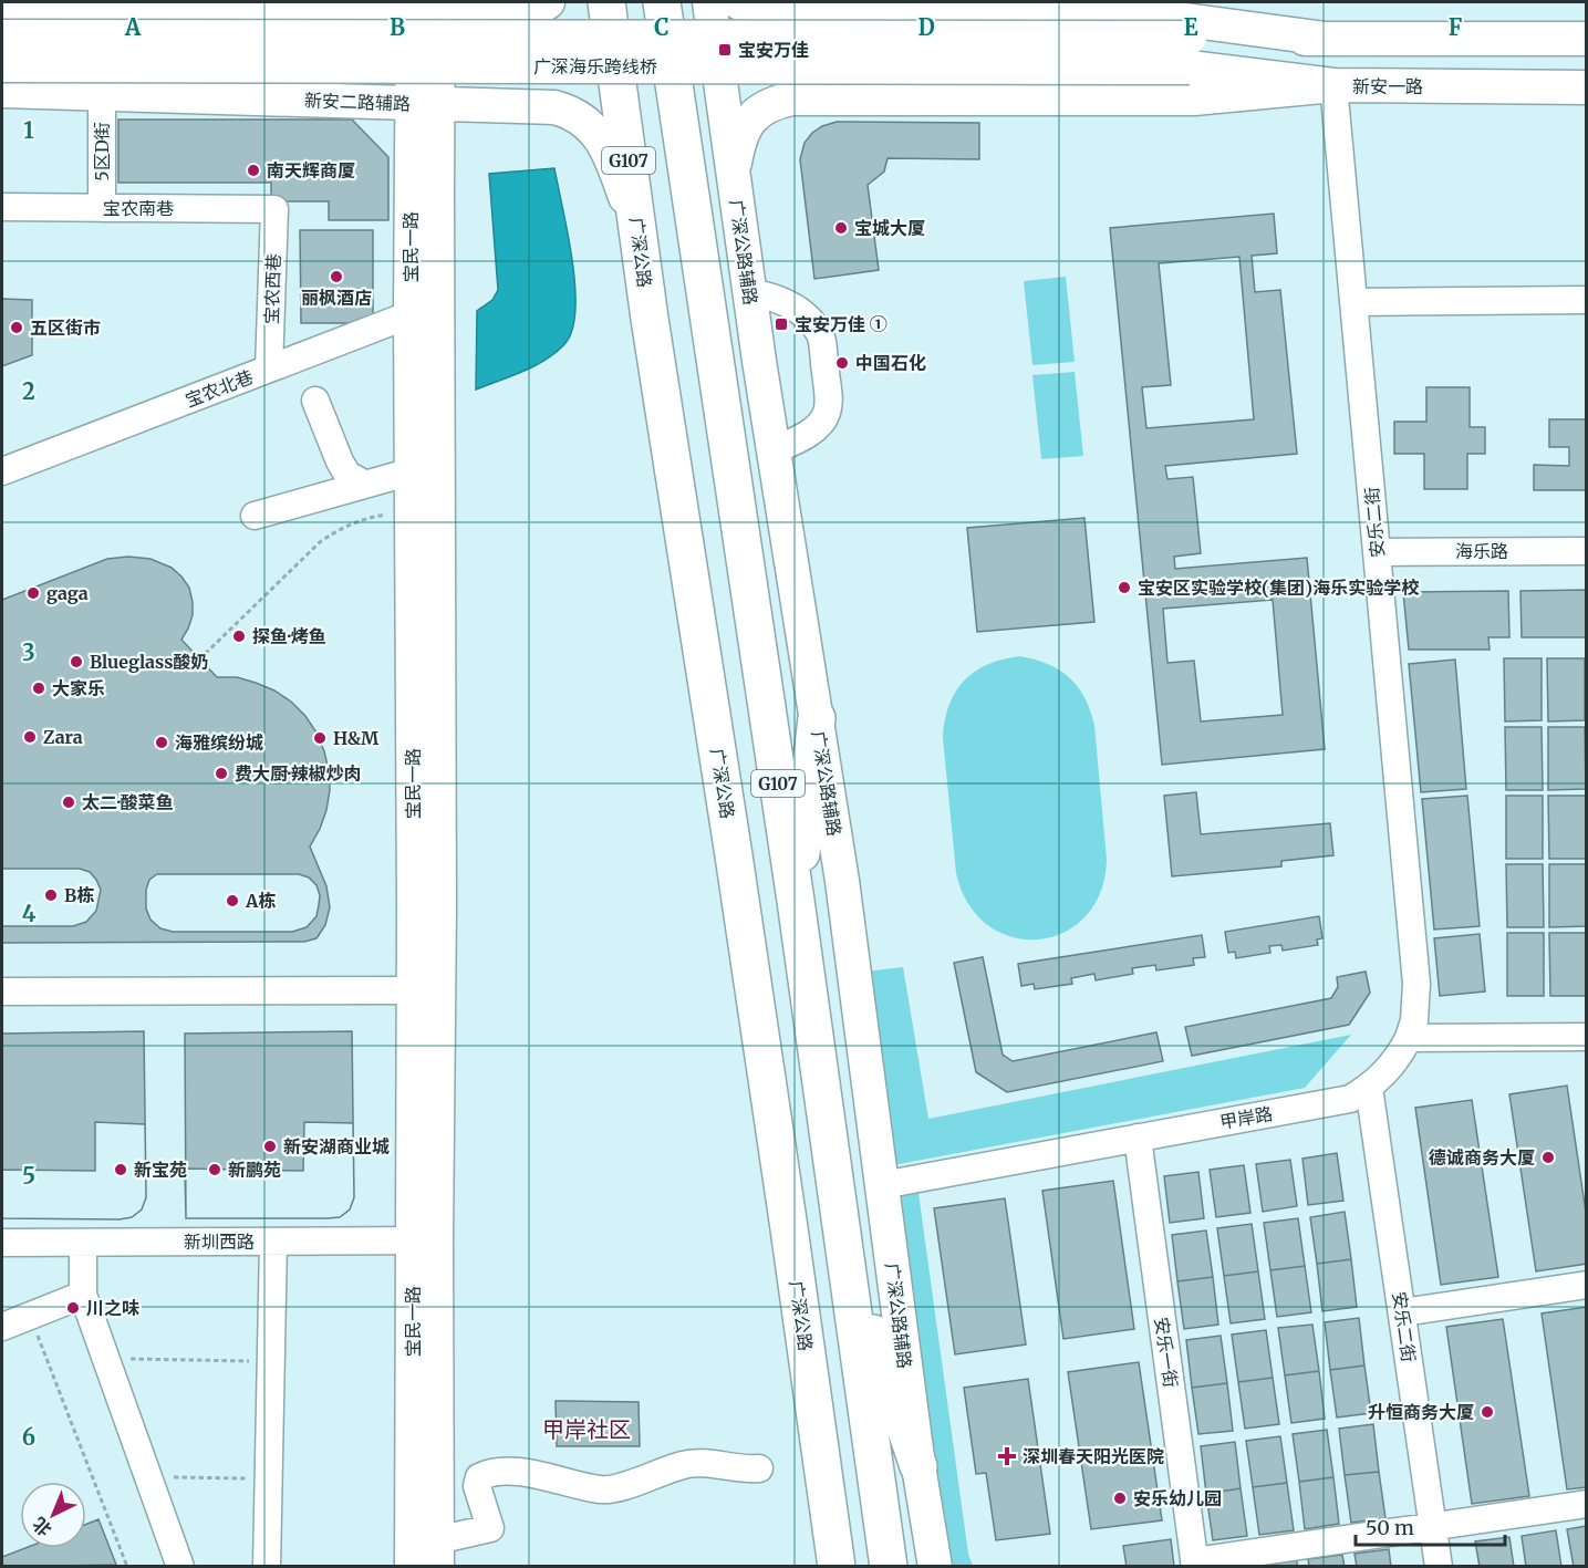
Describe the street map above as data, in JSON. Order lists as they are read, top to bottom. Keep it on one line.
{"streets":{"highway":["G107","广深公路"],"main road":["广深海乐跨线桥","新安一路","新安二路辅路","宝民一路","广深公路辅路"],"street":["5区D街","宝农南巷","宝农西巷","宝农北巷","安乐二街","海乐路","甲岸路","新圳西路","安乐一街"]},"crossings":[["广深海乐跨线桥","新安一路"],["新安一路","安乐二街"],["新安二路辅路","5区D街"],["新安二路辅路","宝民一路"],["新安二路辅路","广深公路"],["5区D街","宝农南巷"],["宝农南巷","宝农西巷"],["宝民一路","宝农北巷"],["宝民一路","新圳西路"],["广深公路辅路","甲岸路"],["宝农西巷","宝农北巷"],["安乐二街","海乐路"],["安乐二街","甲岸路"],["甲岸路","安乐一街"]],"districts":["甲岸社区"],"places":{"transit":["宝安万佳","宝安万佳 ①"],"other":["南天辉商厦","宝城大厦","丽枫酒店","五区街市","中国石化","宝安区实验学校(集团)海乐实验学校","gaga","探鱼·烤鱼","Blueglass酸奶","大家乐","Zara","H&M","海雅缤纷城","费大厨·辣椒炒肉","太二·酸菜鱼","B栋","A栋","新安湖商业城","德诚商务大厦","新宝苑","新鹏苑","川之味","升恒商务大厦","安乐幼儿园"],"health":["深圳春天阳光医院"]},"scale_bar":"50 m","north":"bottom left","grid":{"columns":["A","B","C","D","E","F"],"rows":["1","2","3","4","5","6"]}}
